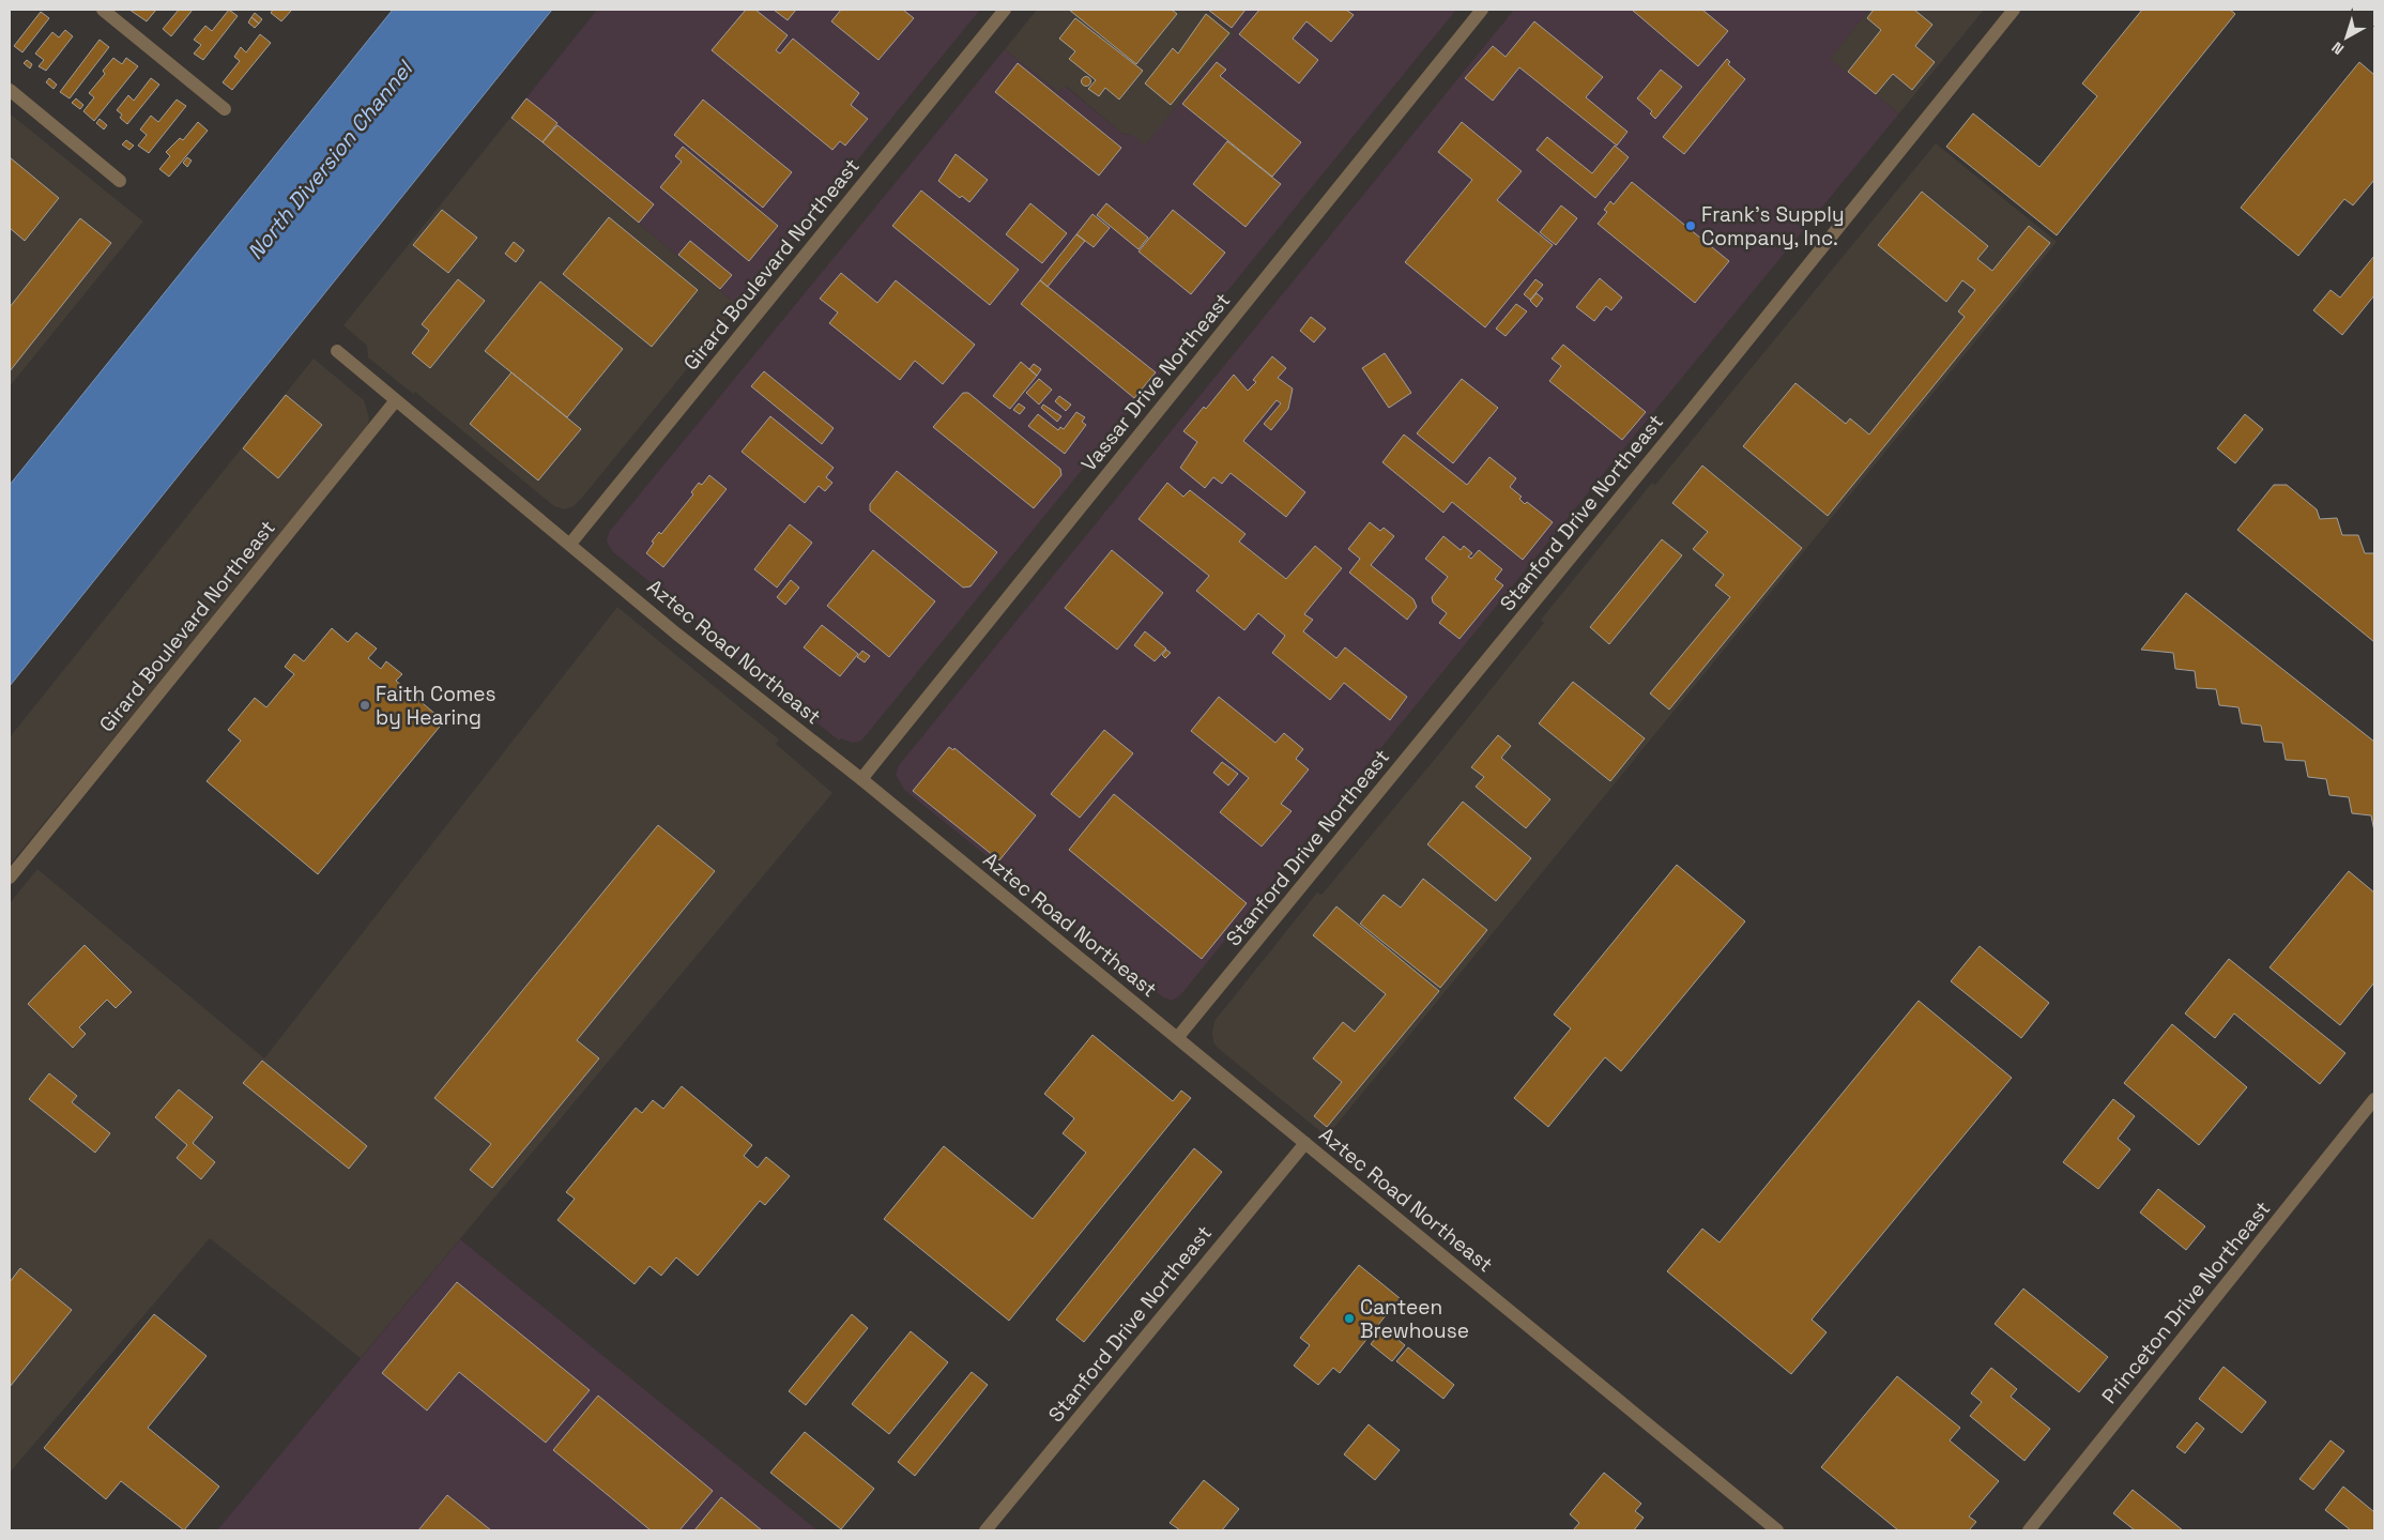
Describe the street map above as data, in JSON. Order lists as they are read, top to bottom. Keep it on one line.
{"streets":{"street":["Girard Boulevard Northeast","Vassar Drive Northeast","Stanford Drive Northeast","Aztec Road Northeast","Princeton Drive Northeast"]},"crossings":[["Girard Boulevard Northeast","Aztec Road Northeast"],["Vassar Drive Northeast","Aztec Road Northeast"],["Stanford Drive Northeast","Aztec Road Northeast"]],"water":["North Diversion Channel"],"places":["Frank's Supply Company, Inc.","Faith Comes by Hearing","Canteen Brewhouse"],"north":"bottom left"}
